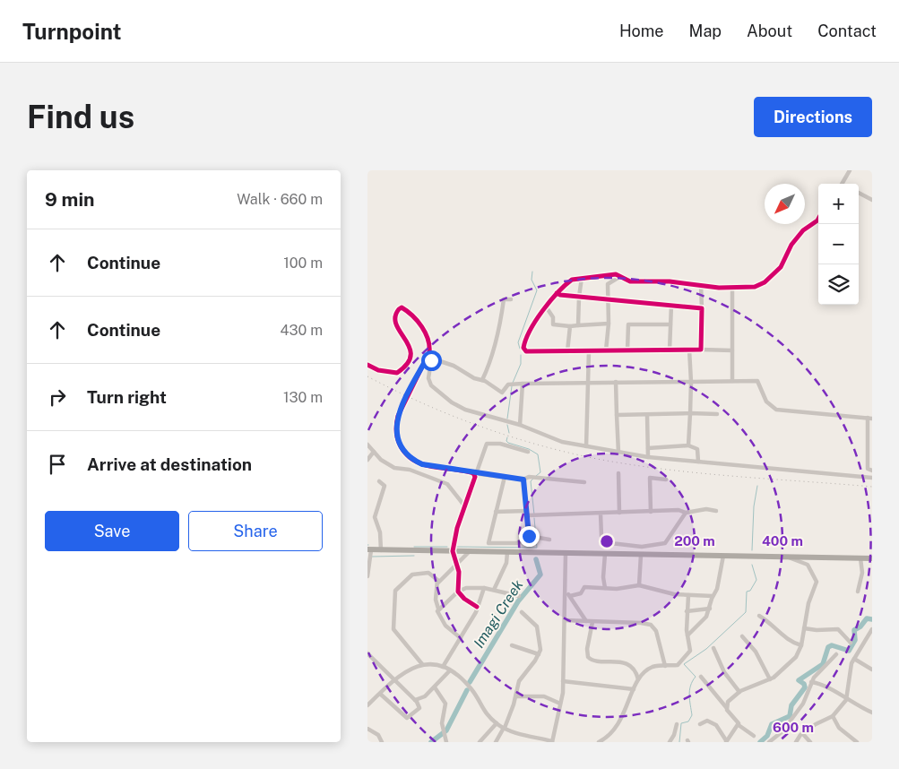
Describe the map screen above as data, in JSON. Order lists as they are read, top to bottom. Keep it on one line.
{"water":["Imagi Creek"],"north":"bottom left","page":{"header":"Turnpoint","nav":["Home","Map","About","Contact"],"buttons":["Directions",["Save","Share"]],"title":"Find us","heading":["9 min","Walk · 660 m"],"map_buttons":["+","−"],"list":[["Continue","100 m"],["Continue","430 m"],["Turn right","130 m"],"Arrive at destination"]},"rings":["200 m","400 m","600 m"]}
